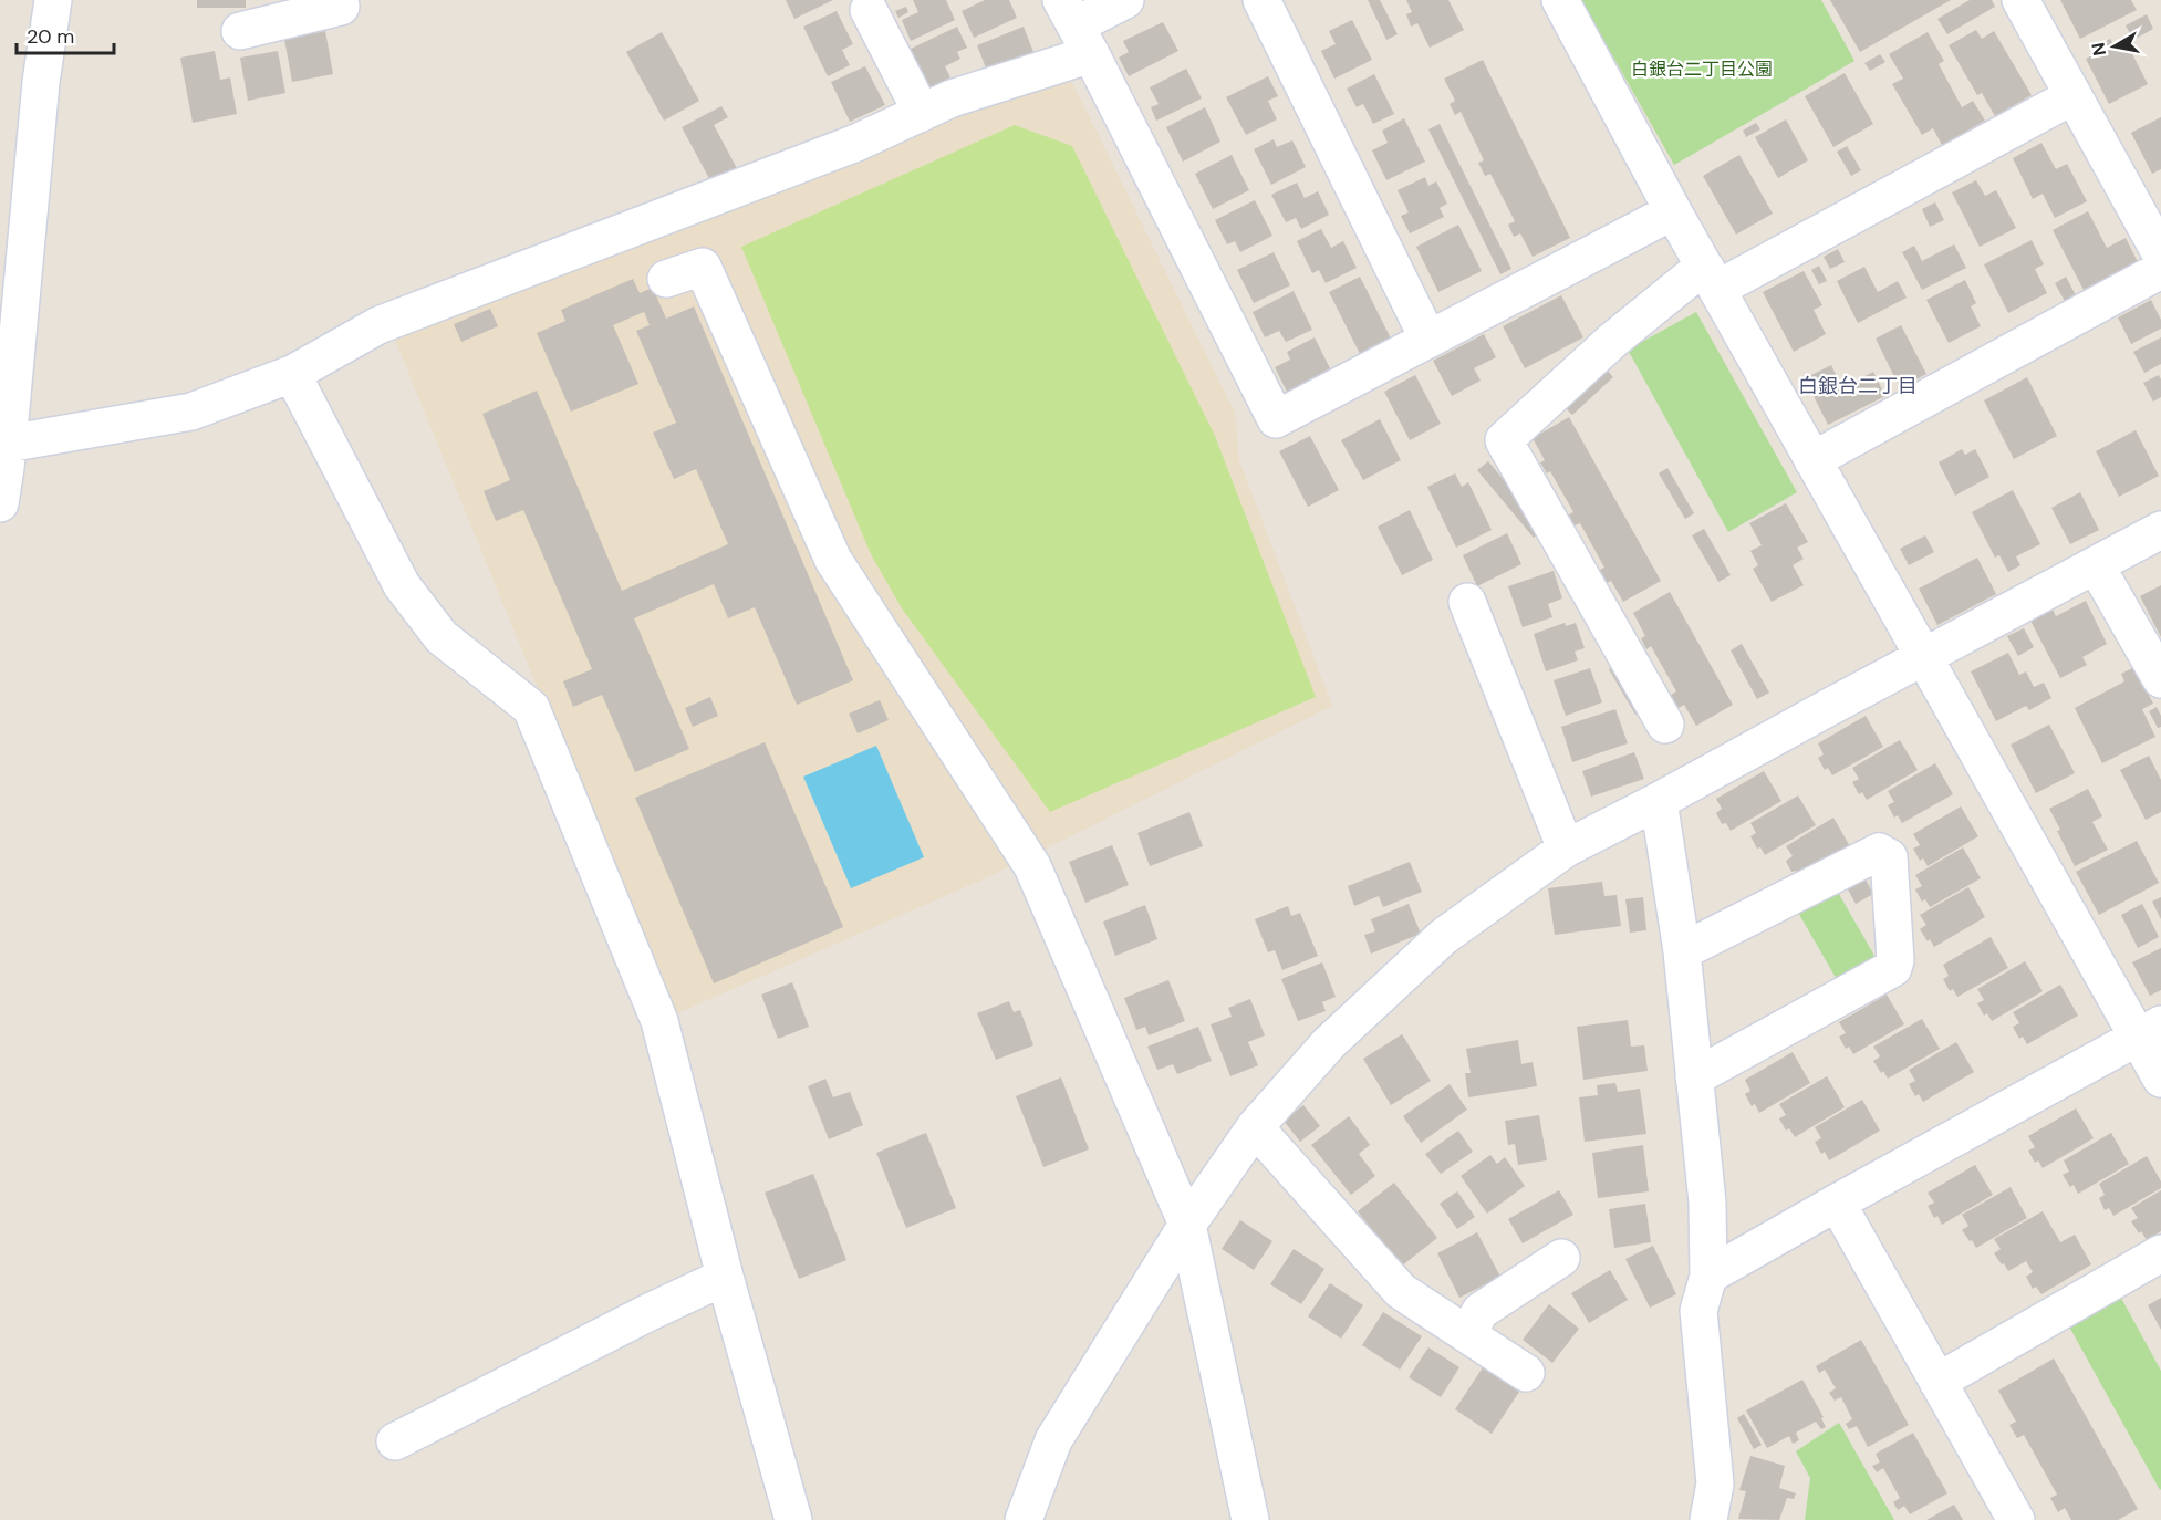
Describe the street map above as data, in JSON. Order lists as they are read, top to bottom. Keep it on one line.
{"districts":["白銀台二丁目"],"parks":["白銀台二丁目公園"],"scale_bar":"20 m","north":"left"}
